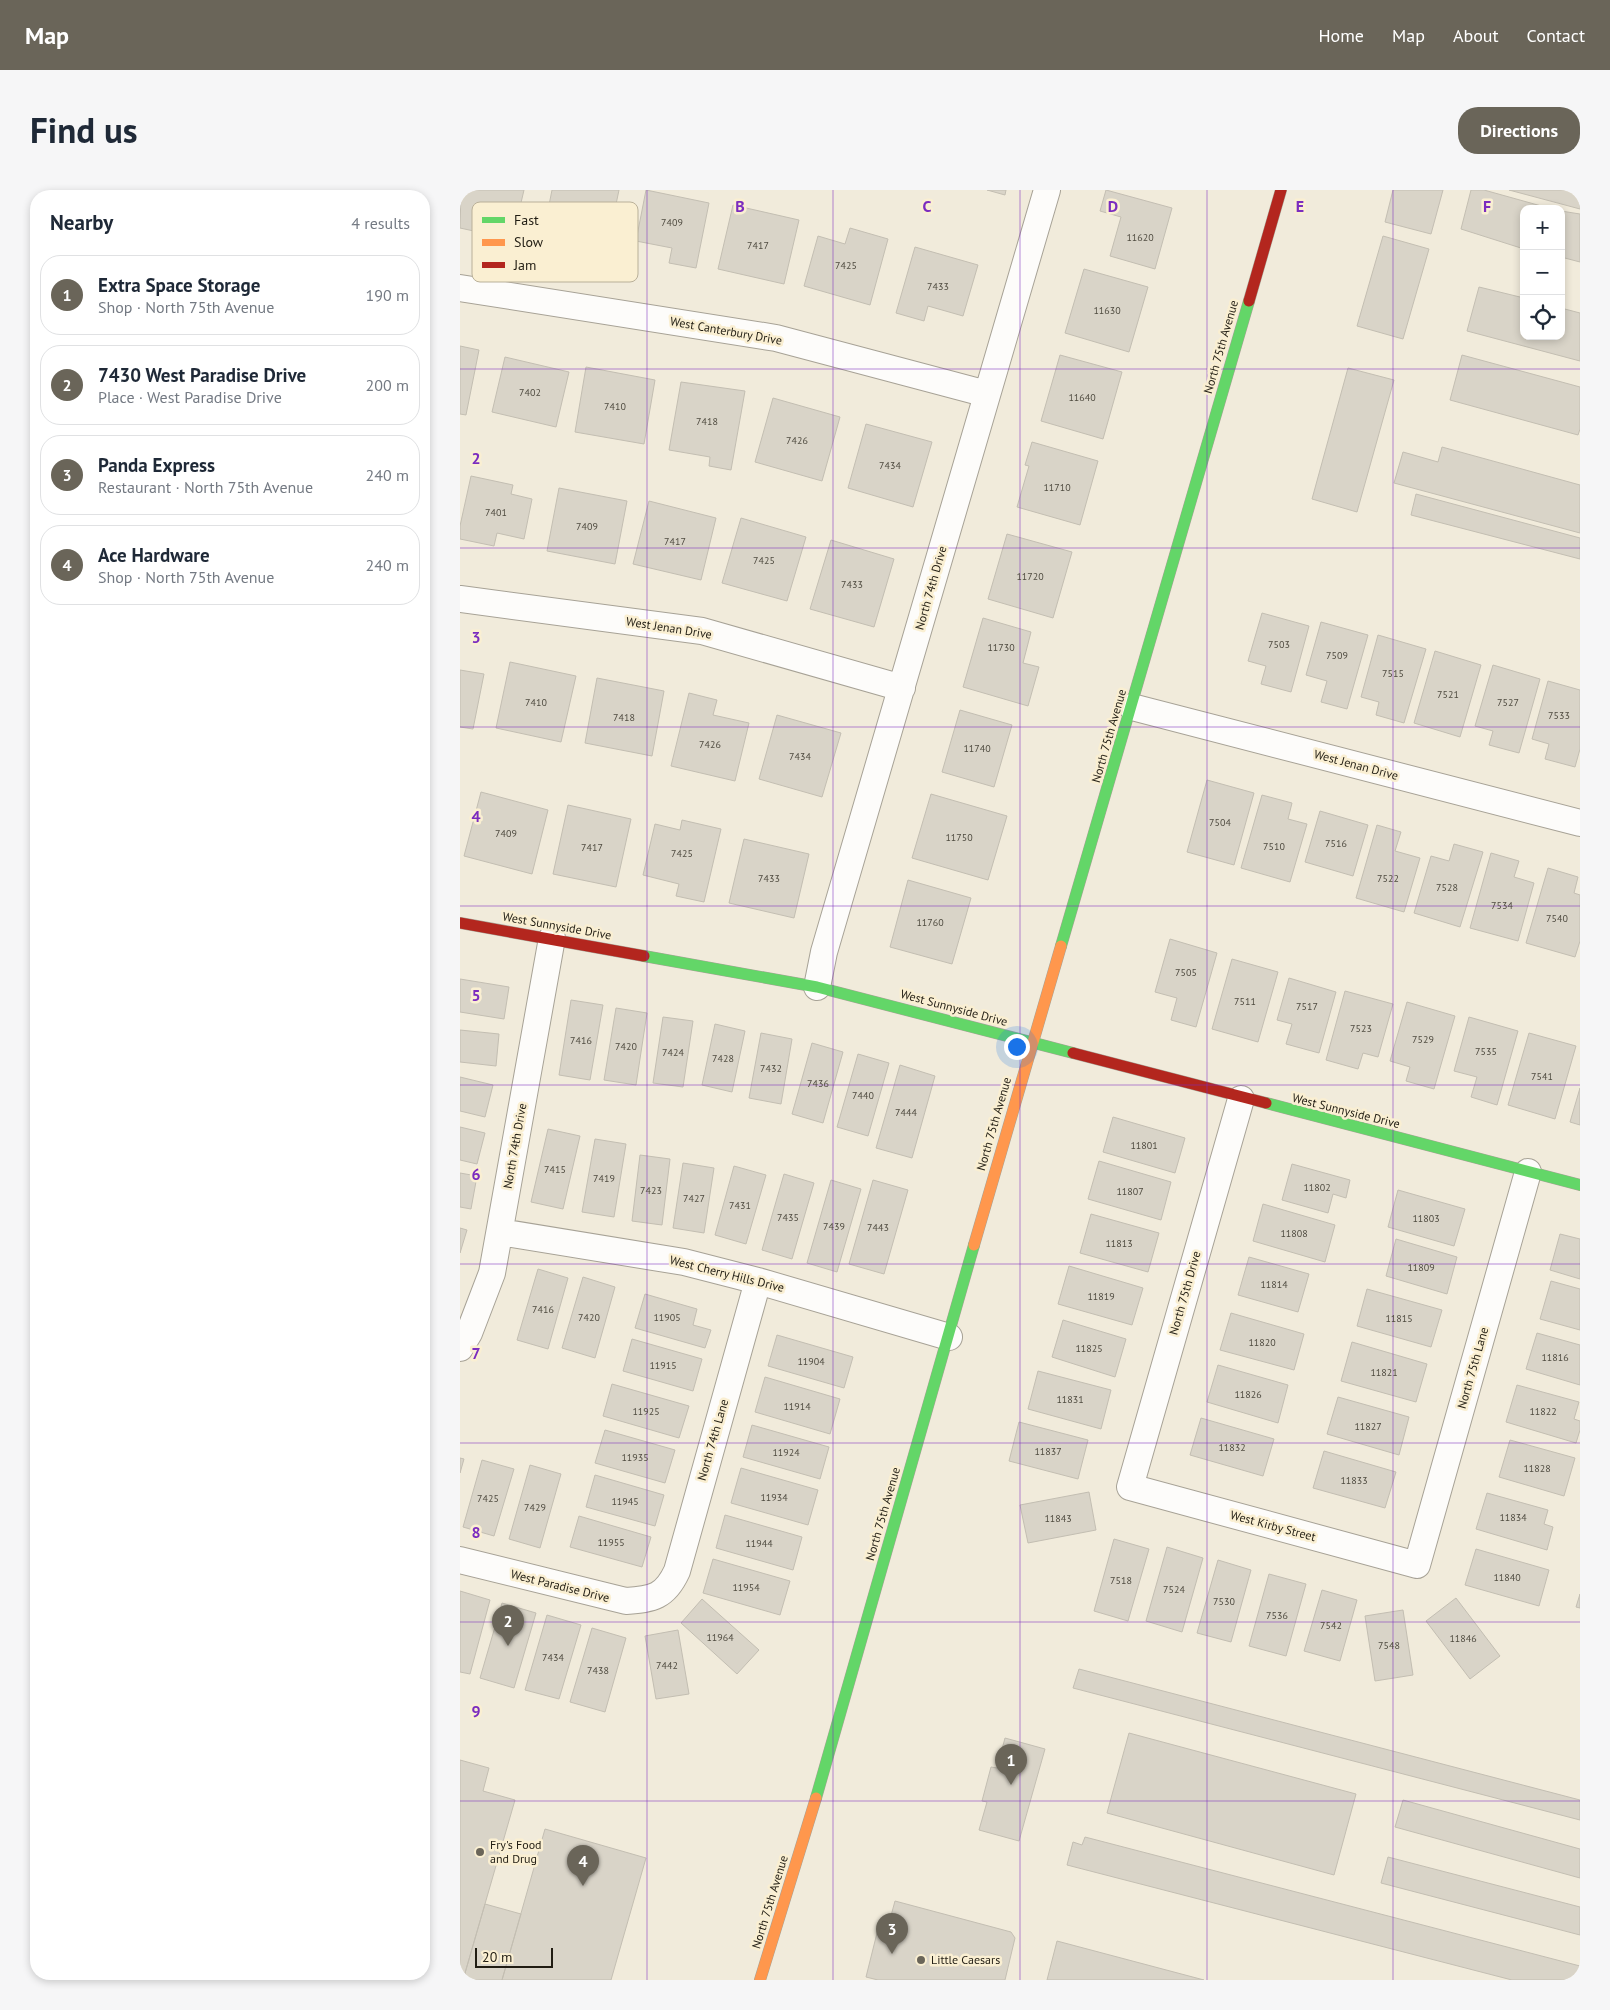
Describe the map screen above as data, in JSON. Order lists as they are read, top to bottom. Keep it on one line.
{"streets":{"main road":["North 75th Avenue","West Sunnyside Drive"],"street":["West Canterbury Drive","North 74th Drive","West Jenan Drive","West Cherry Hills Drive","North 75th Drive","North 75th Lane","North 74th Lane","West Kirby Street","West Paradise Drive"]},"crossings":[["West Canterbury Drive","North 74th Drive"],["North 75th Avenue","West Jenan Drive"],["North 75th Avenue","West Sunnyside Drive"],["North 75th Avenue","West Cherry Hills Drive"],["North 74th Drive","West Jenan Drive"],["North 74th Drive","West Sunnyside Drive"],["North 74th Drive","West Cherry Hills Drive"],["West Sunnyside Drive","North 75th Drive"],["West Sunnyside Drive","North 75th Lane"],["West Cherry Hills Drive","North 74th Lane"],["North 75th Drive","West Kirby Street"],["North 75th Lane","West Kirby Street"],["North 74th Lane","West Paradise Drive"]],"places":["Fry's Food and Drug","Little Caesars"],"house_numbers":["7409","11620","7417","7425","7433","11630","7402","11640","7410","7418","7426","7434","11710","7401","7409","7417","7425","11720","7433","7503","11730","7509","7515","7521","7410","7527","7533","7418","7426","11740","7434","7504","7409","11750","7516","7510","7417","7425","7433","7522","7528","7534","7540","11760","7505","7511","7517","7523","7529","7416","7420","7535","7424","7428","7432","7541","7436","7440","7444","11801","7415","7419","11802","7423","11807","7427","7431","7435","11803","7439","7443","11808","11813","11809","11814","11819","7416","7420","11905","11815","11820","11825","11816","11904","11915","11821","11826","11831","11914","11925","11822","11827","11832","11837","11924","11935","11828","11833","11934","7425","11945","7429","11834","11843","11955","11944","11840","7518","11954","7524","7530","7536","7542","11964","11846","7548","7434","7442","7438"],"legend":["Fast","Slow","Jam"],"scale_bar":"20 m","page":{"header":"Map","nav":["Home","Map","About","Contact"],"title":"Find us","buttons":"Directions","heading":["Nearby","4 results"],"map_buttons":["+","−"],"list":[{"mark":"1","name":"Extra Space Storage","note":"Shop · North 75th Avenue","value":"190 m"},{"mark":"2","name":"7430 West Paradise Drive","note":"Place · West Paradise Drive","value":"200 m"},{"mark":"3","name":"Panda Express","note":"Restaurant · North 75th Avenue","value":"240 m"},{"mark":"4","name":"Ace Hardware","note":"Shop · North 75th Avenue","value":"240 m"}],"pins":["2","1","4","3"],"scale":"20 m"},"grid":{"columns":["B","C","D","E","F"],"rows":["2","3","4","5","6","7","8","9"]}}
